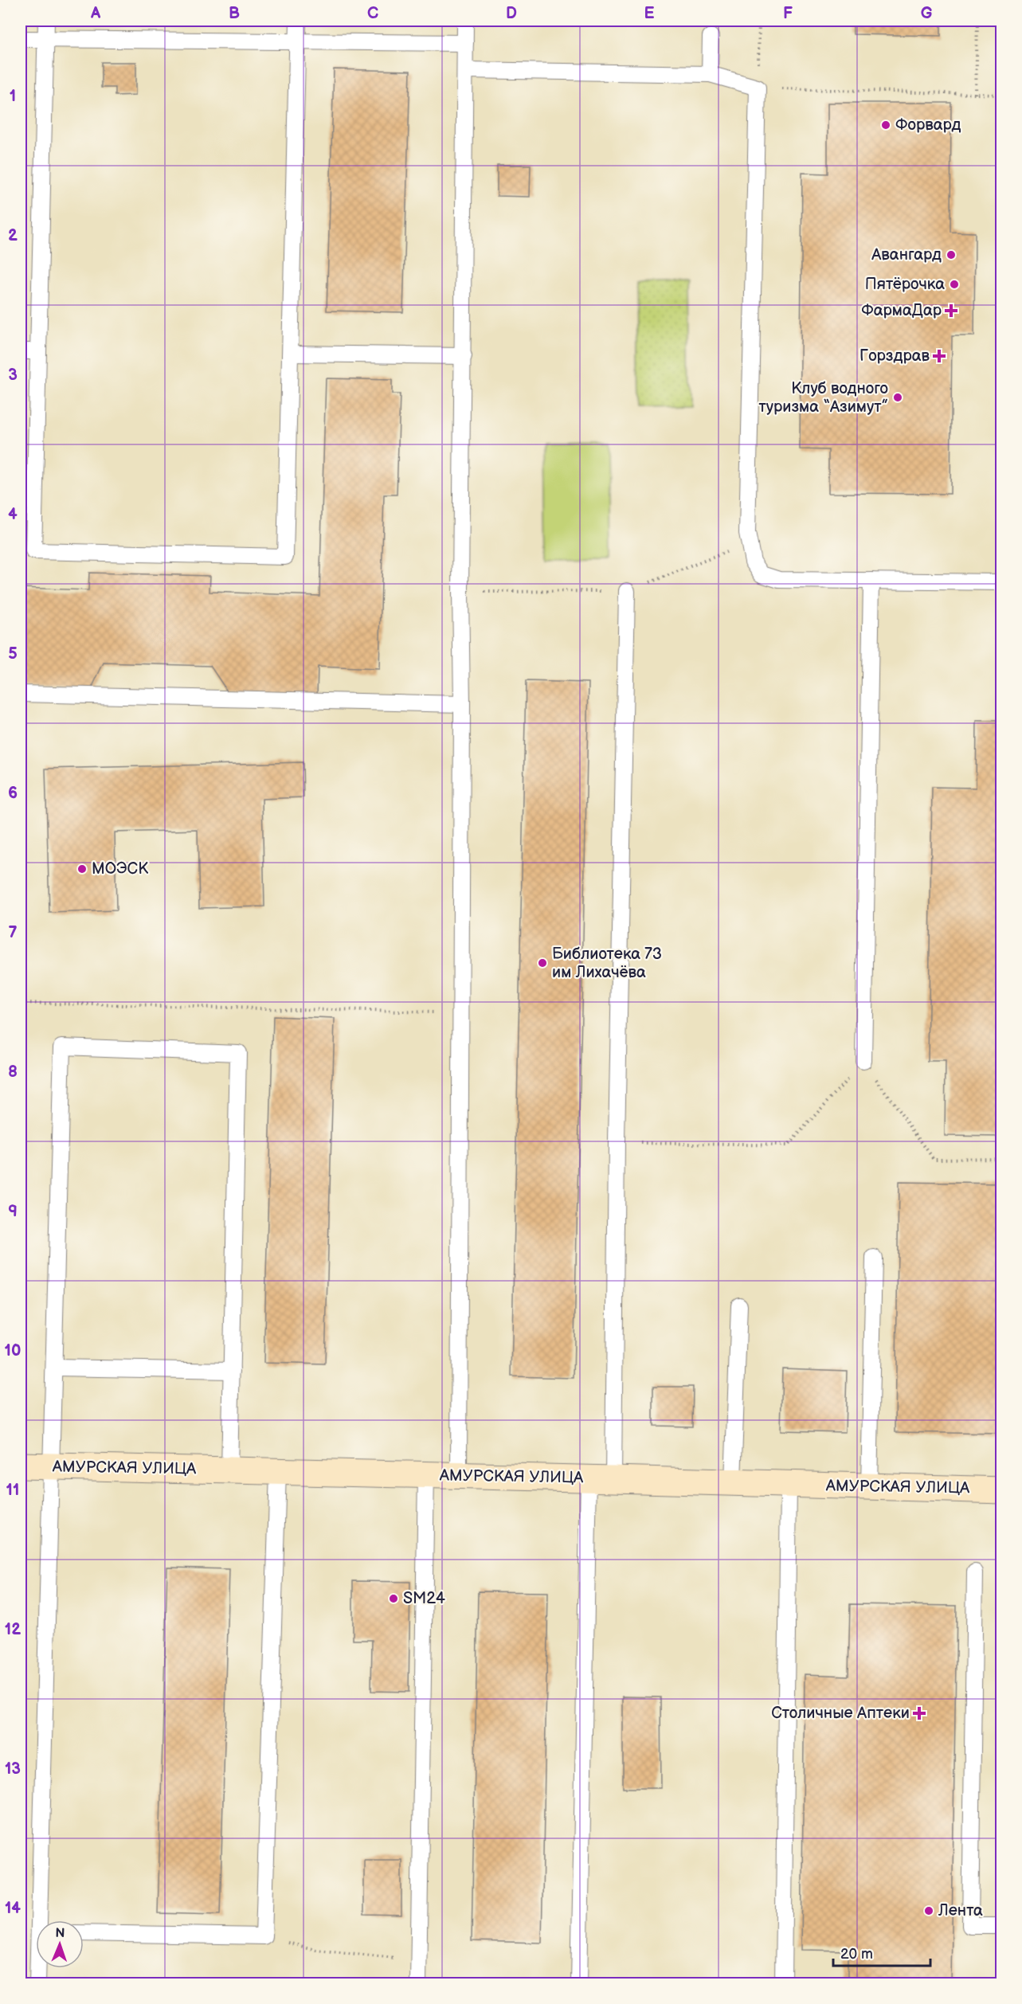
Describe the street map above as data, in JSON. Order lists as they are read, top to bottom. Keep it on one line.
{"streets":{"street":["АМУРСКАЯ УЛИЦА"]},"places":{"other":["Форвард","Авангард","Пятёрочка","Клуб водного туризма “Азимут”","МОЭСК","Библиотека 73 им Лихачёва","SM24","Лента"],"health":["ФармаДар","Горздрав","Столичные Аптеки"]},"scale_bar":"20 m","north":"top","grid":{"columns":["A","B","C","D","E","F","G"],"rows":["1","2","3","4","5","6","7","8","9","10","11","12","13","14"]}}
